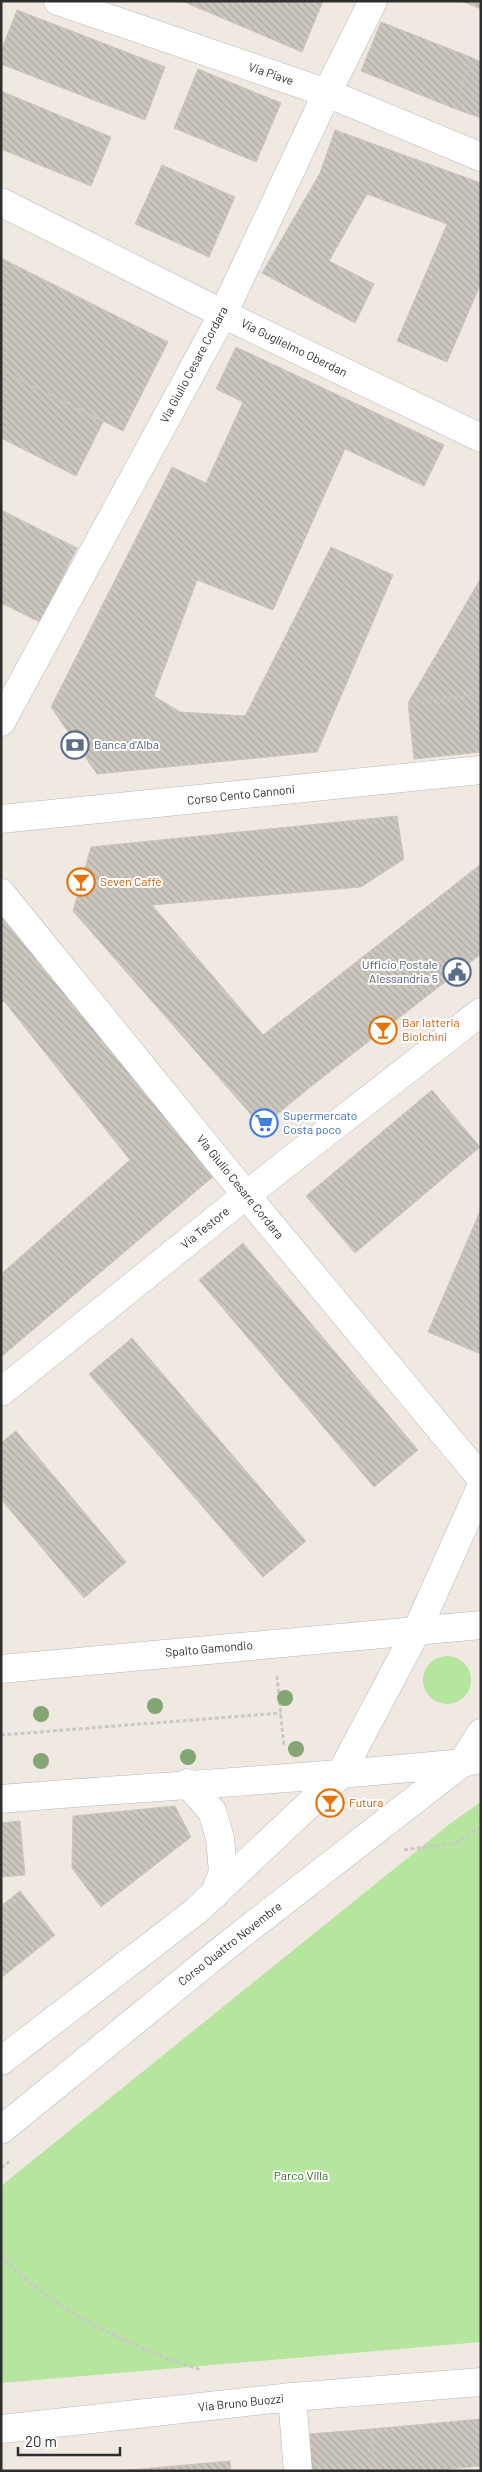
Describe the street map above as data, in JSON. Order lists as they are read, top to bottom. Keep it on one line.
{"streets":{"street":["Via Piave","Via Guglielmo Oberdan","Via Giulio Cesare Cordara","Corso Cento Cannoni","Via Testore","Spalto Gamondio","Corso Quattro Novembre","Via Bruno Buozzi"]},"crossings":[["Via Piave","Via Giulio Cesare Cordara"],["Via Guglielmo Oberdan","Via Giulio Cesare Cordara"],["Via Giulio Cesare Cordara","Via Testore"]],"parks":["Parco Villa"],"places":{"bank":["Banca d'Alba"],"bar":["Seven Caffè","Bar latteria Biolchini","Futura"],"public building":["Ufficio Postale Alessandria 5"],"supermarket":["Supermercato Costa poco"]},"scale_bar":"20 m"}
